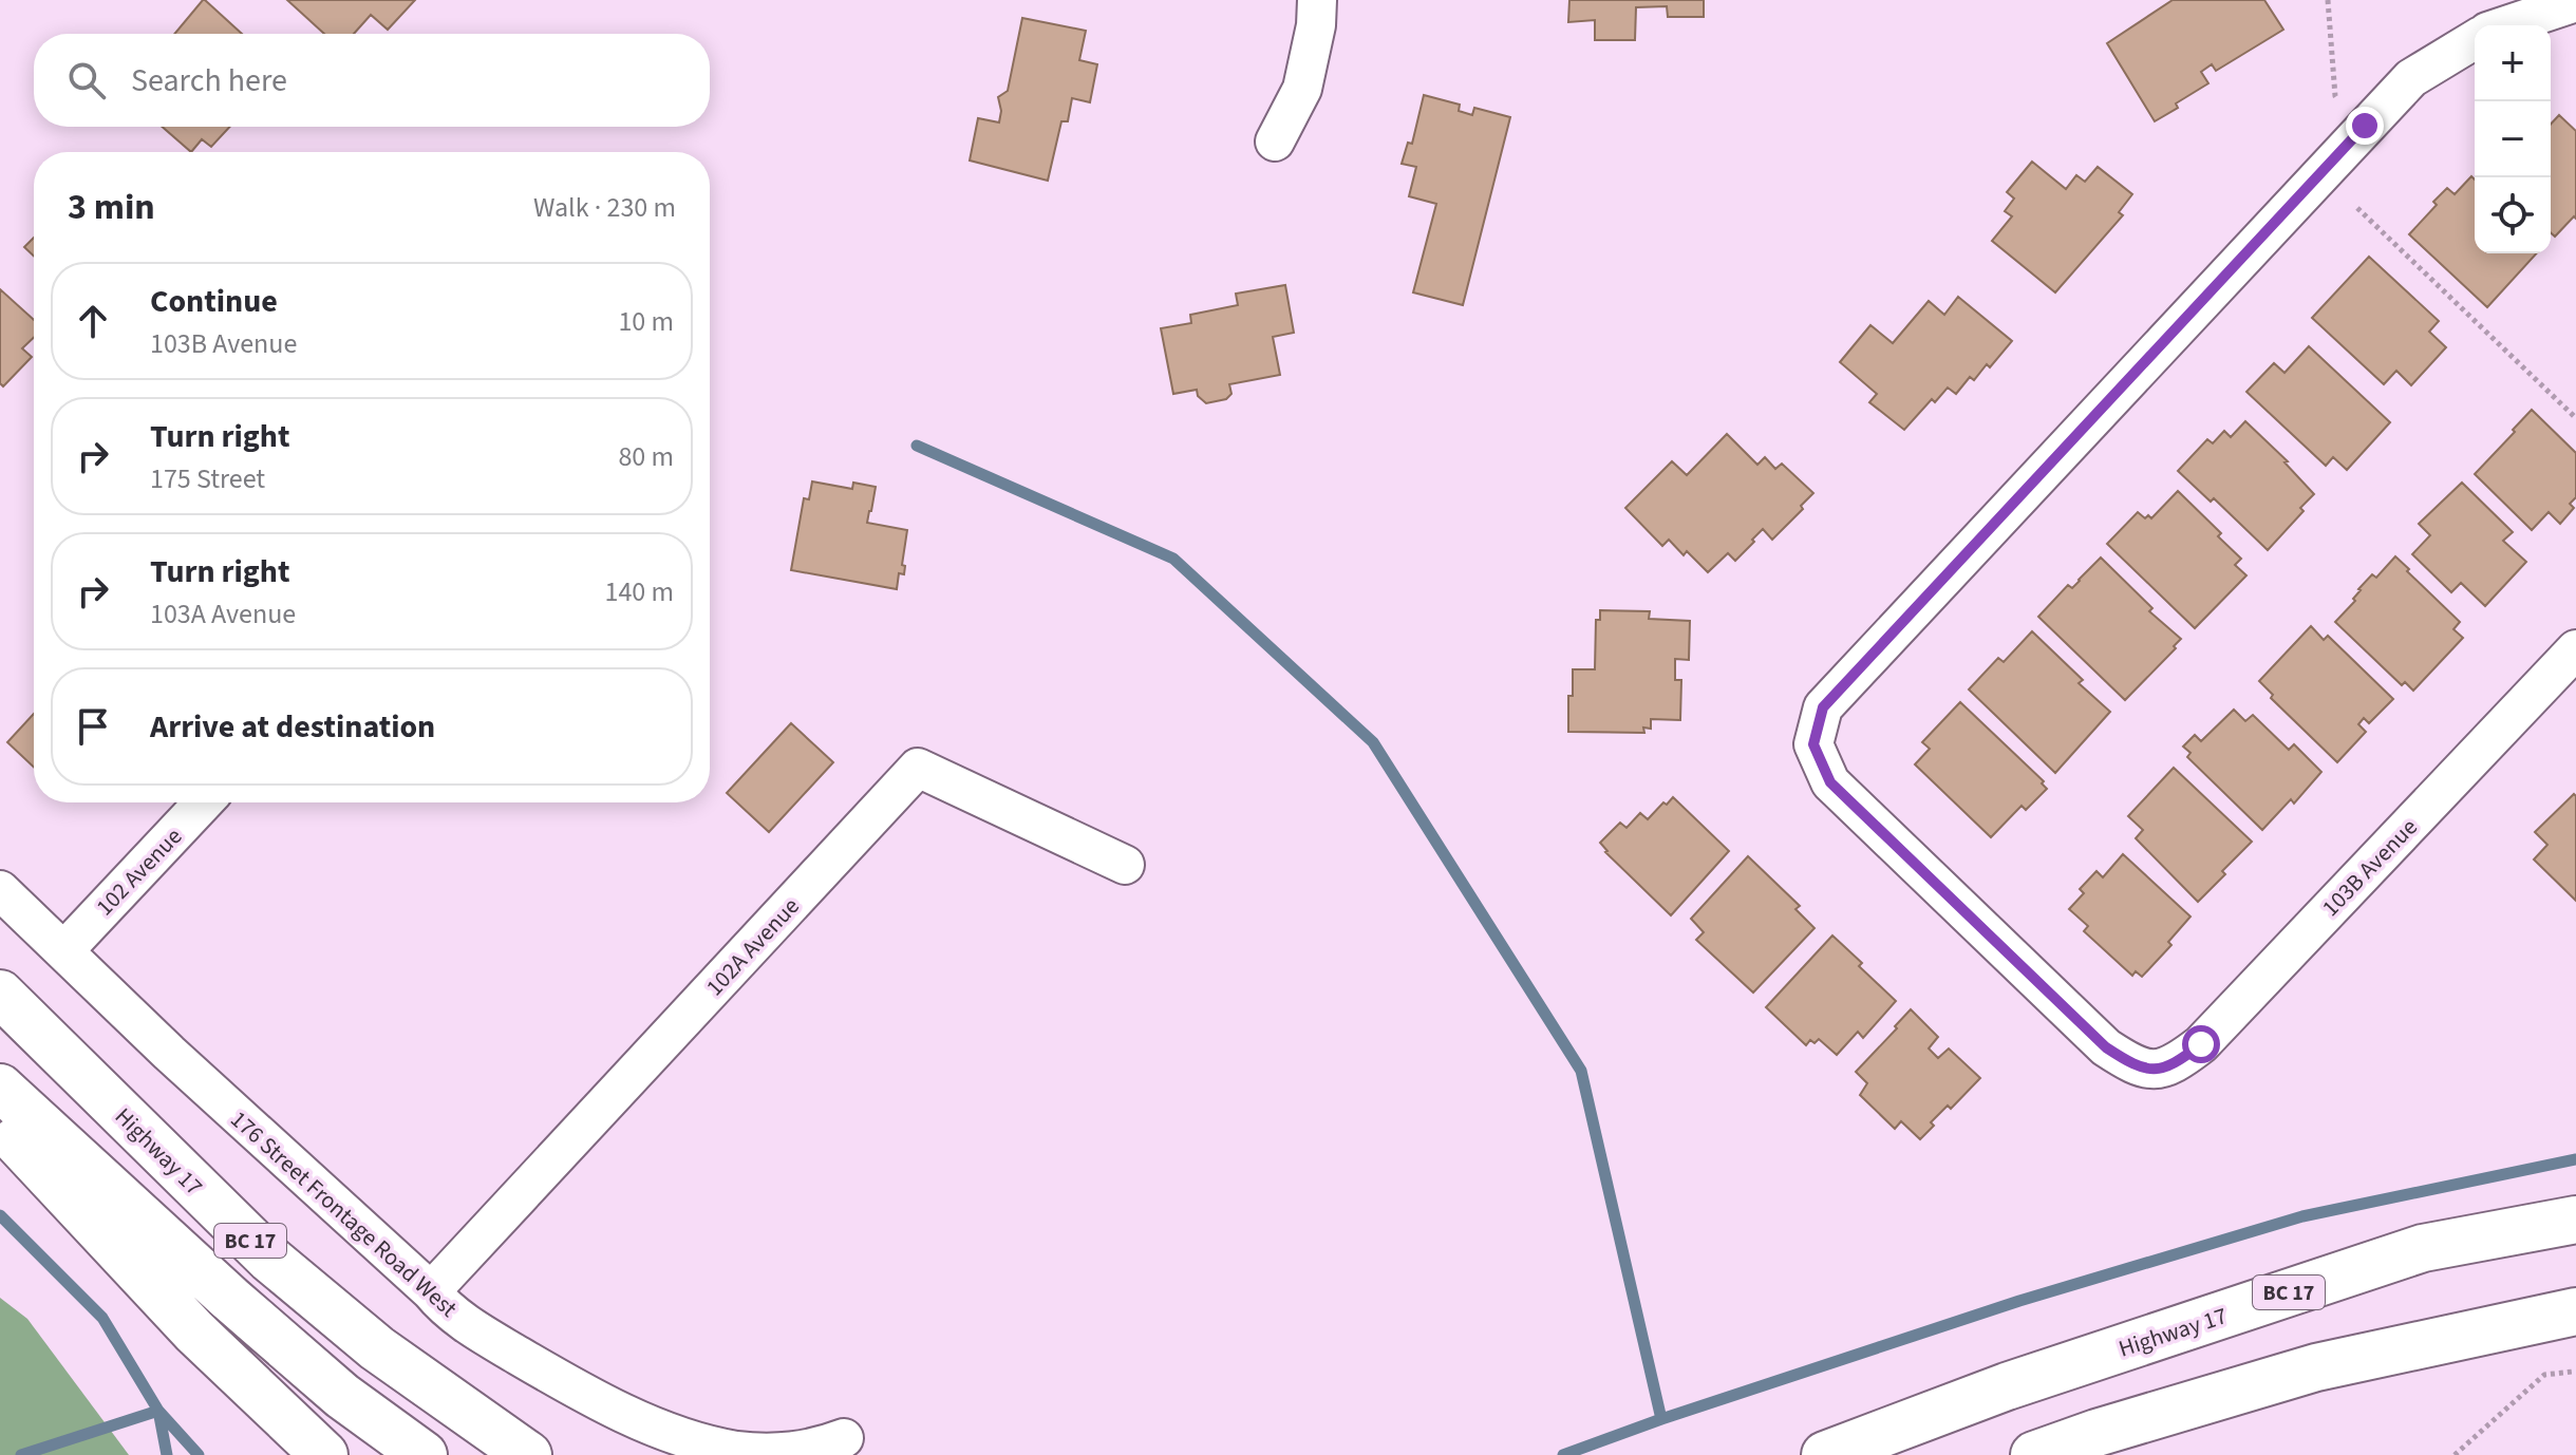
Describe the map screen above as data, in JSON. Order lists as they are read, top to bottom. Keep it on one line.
{"streets":{"highway":["Highway 17","BC 17"],"street":["103B Avenue","102 Avenue","102A Avenue","176 Street Frontage Road West"]},"crossings":[["102 Avenue","176 Street Frontage Road West"],["102A Avenue","176 Street Frontage Road West"]],"page":{"map_buttons":["+","−"],"search":"Search here","heading":["3 min","Walk · 230 m"],"list":[["Continue","103B Avenue","10 m"],["Turn right","175 Street","80 m"],["Turn right","103A Avenue","140 m"],"Arrive at destination"]}}
